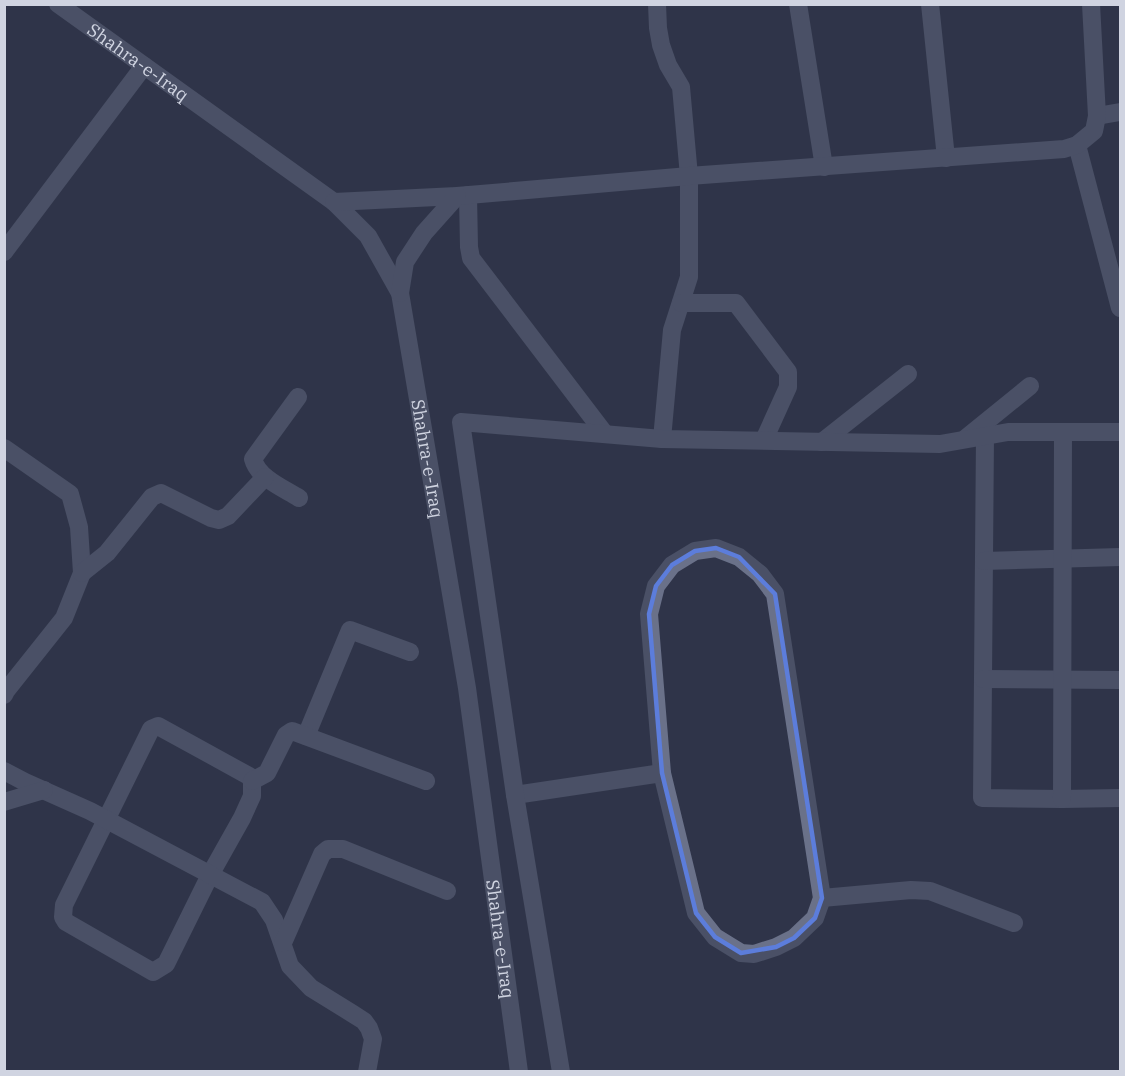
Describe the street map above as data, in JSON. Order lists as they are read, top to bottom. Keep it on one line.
{"streets":{"street":["Shahra-e-Iraq"]}}
